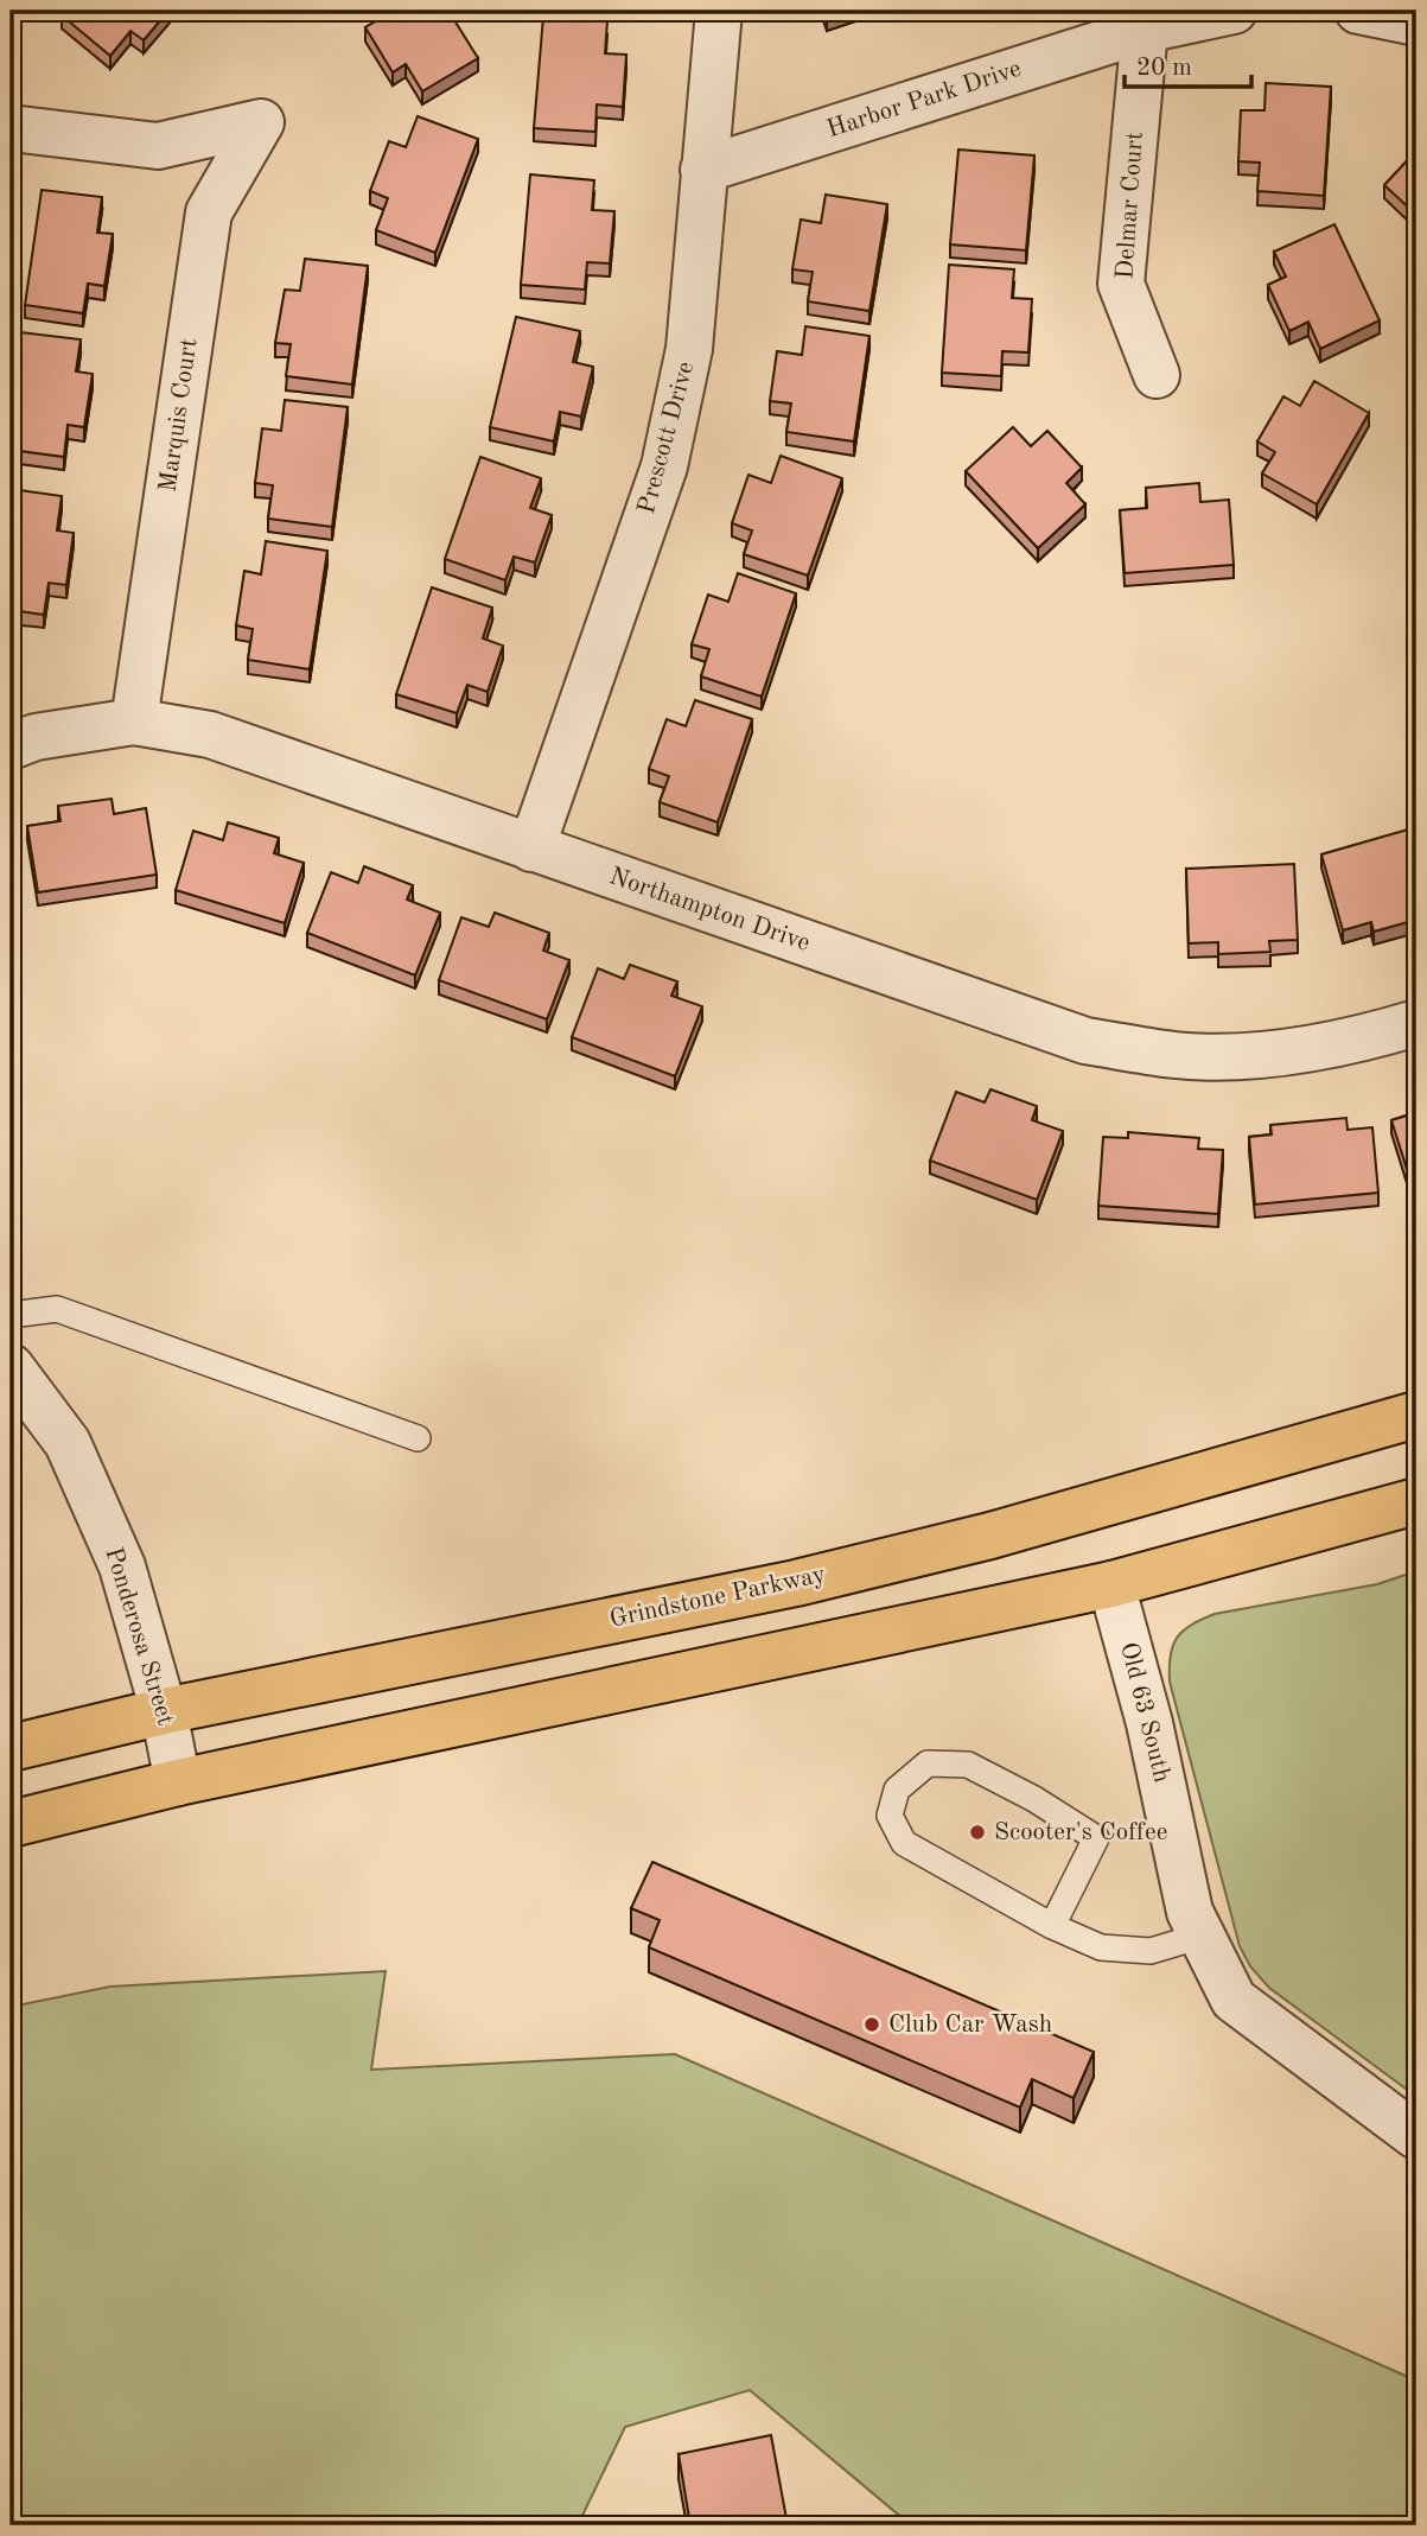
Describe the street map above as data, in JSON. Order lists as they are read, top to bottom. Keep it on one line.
{"streets":{"main road":["Grindstone Parkway"],"street":["Harbor Park Drive","Delmar Court","Marquis Court","Prescott Drive","Northampton Drive","Ponderosa Street","Old 63 South"]},"crossings":[["Harbor Park Drive","Delmar Court"],["Harbor Park Drive","Prescott Drive"],["Marquis Court","Northampton Drive"],["Prescott Drive","Northampton Drive"],["Grindstone Parkway","Ponderosa Street"]],"places":["Scooter's Coffee","Club Car Wash"],"scale_bar":"20 m"}
